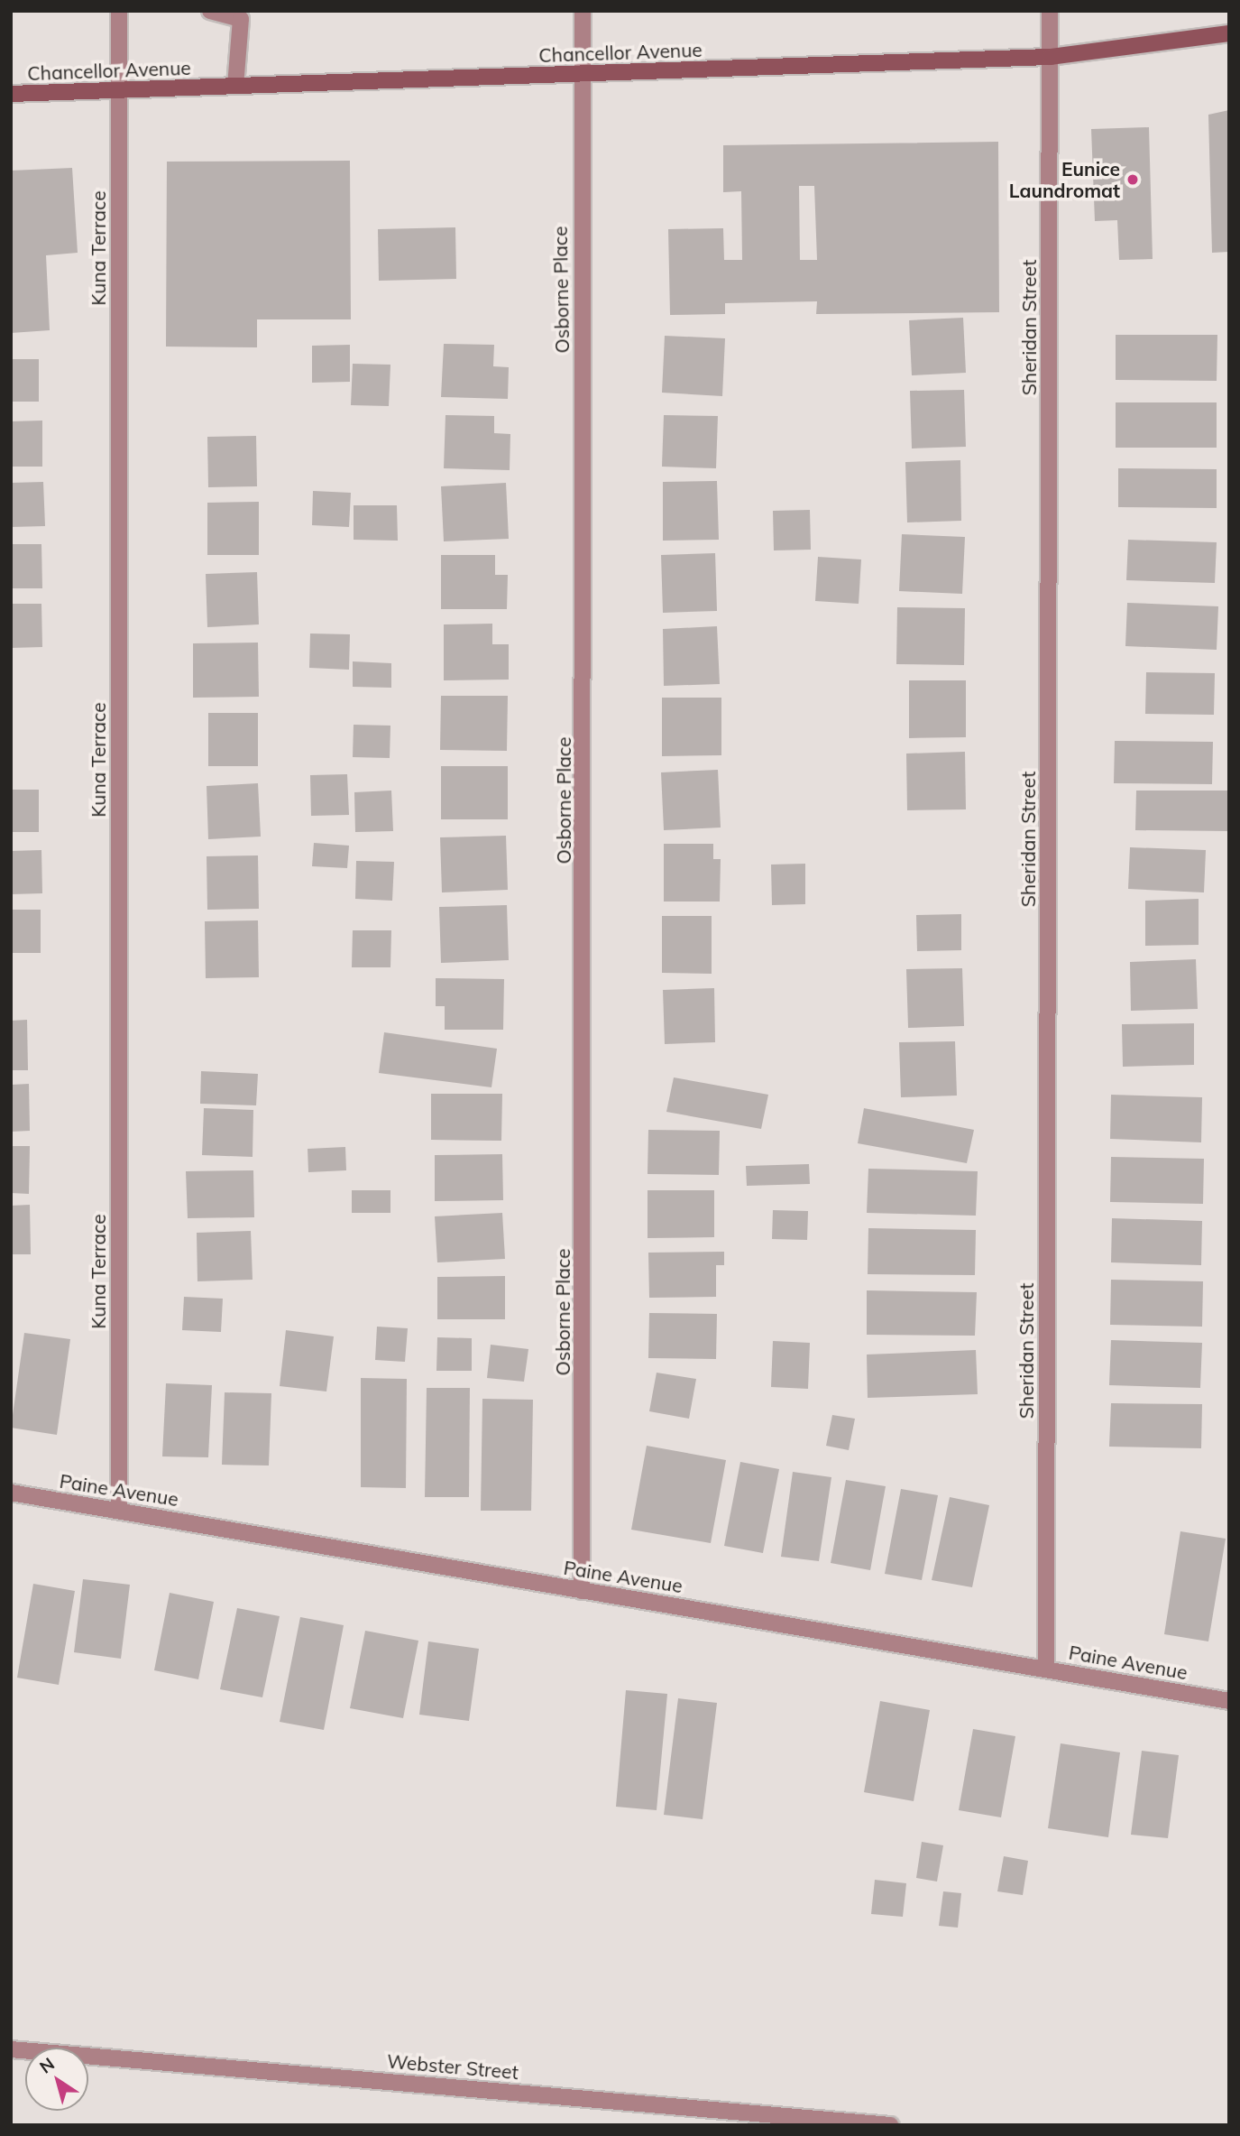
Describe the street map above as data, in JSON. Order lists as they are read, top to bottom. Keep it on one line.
{"streets":{"main road":["Chancellor Avenue"],"street":["Kuna Terrace","Osborne Place","Sheridan Street","Paine Avenue","Webster Street"]},"crossings":[["Chancellor Avenue","Kuna Terrace"],["Chancellor Avenue","Osborne Place"],["Chancellor Avenue","Sheridan Street"],["Kuna Terrace","Paine Avenue"],["Osborne Place","Paine Avenue"],["Sheridan Street","Paine Avenue"]],"places":["Eunice Laundromat"],"north":"top left"}
